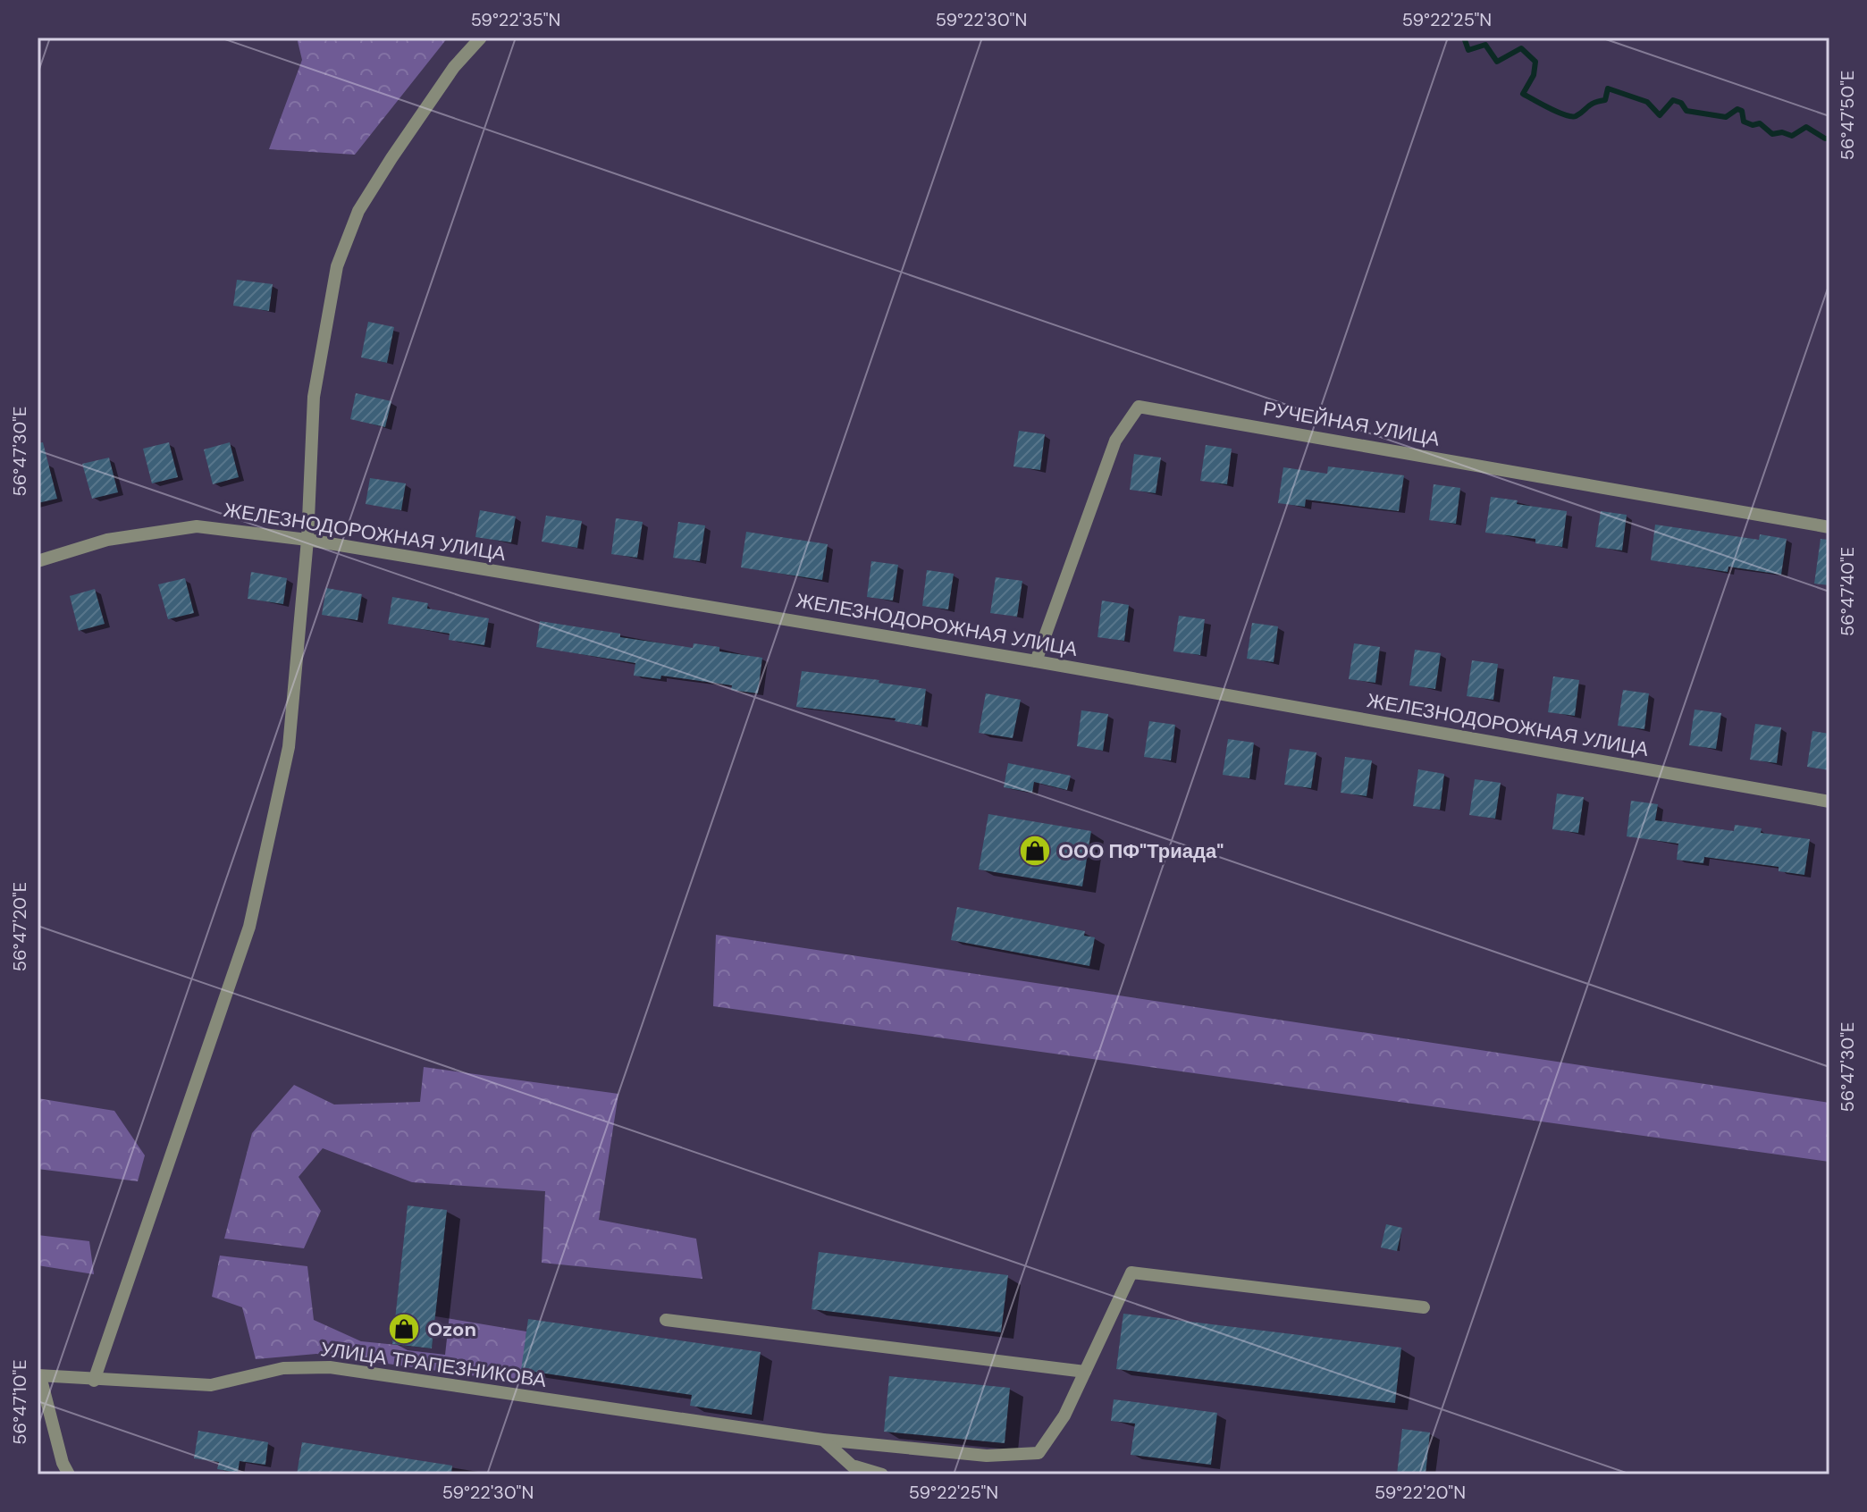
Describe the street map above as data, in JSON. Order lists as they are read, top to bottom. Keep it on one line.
{"streets":{"street":["РУЧЕЙНАЯ УЛИЦА","ЖЕЛЕЗНОДОРОЖНАЯ УЛИЦА","УЛИЦА ТРАПЕЗНИКОВА"]},"crossings":[["РУЧЕЙНАЯ УЛИЦА","ЖЕЛЕЗНОДОРОЖНАЯ УЛИЦА"]],"places":{"shop":["ООО ПФ\"Триада\"","Ozon"]},"coordinates":["59°22'35\"N","59°22'30\"N","59°22'25\"N","56°47'50\"E","56°47'30\"E","56°47'40\"E","56°47'20\"E","56°47'10\"E","59°22'20\"N"]}
